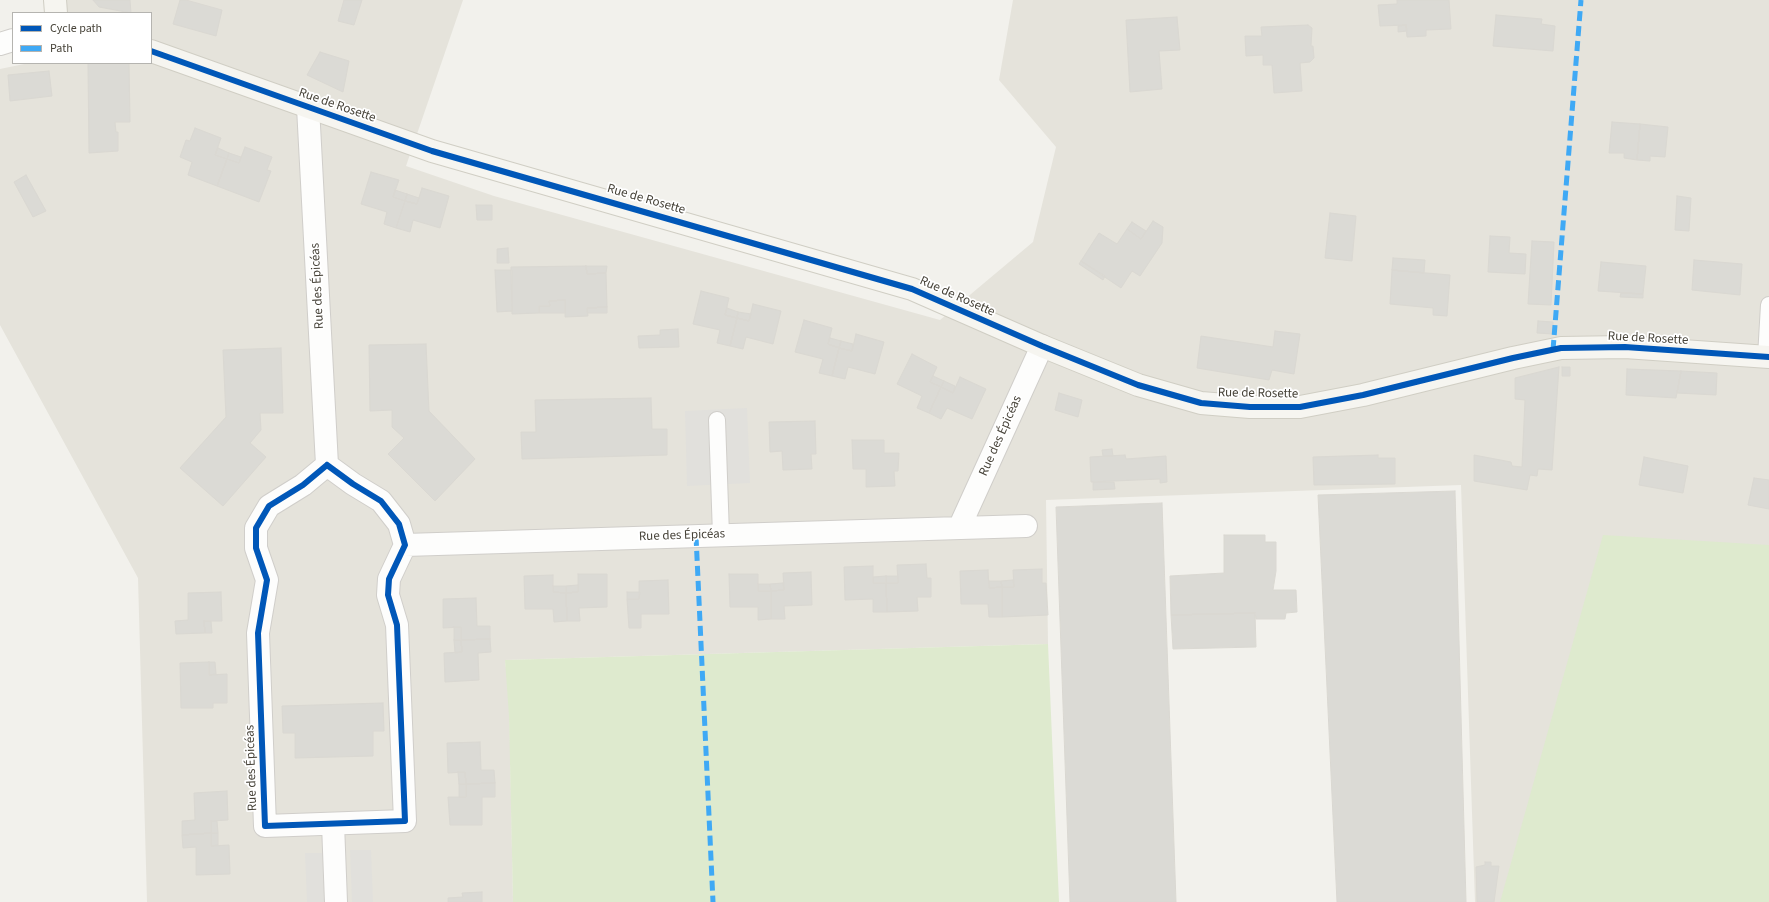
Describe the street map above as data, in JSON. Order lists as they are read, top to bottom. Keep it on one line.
{"streets":{"street":["Rue de Rosette","Rue des Épicéas"]},"crossings":[["Rue de Rosette","Rue des Épicéas"]],"legend":["Cycle path","Path"]}
